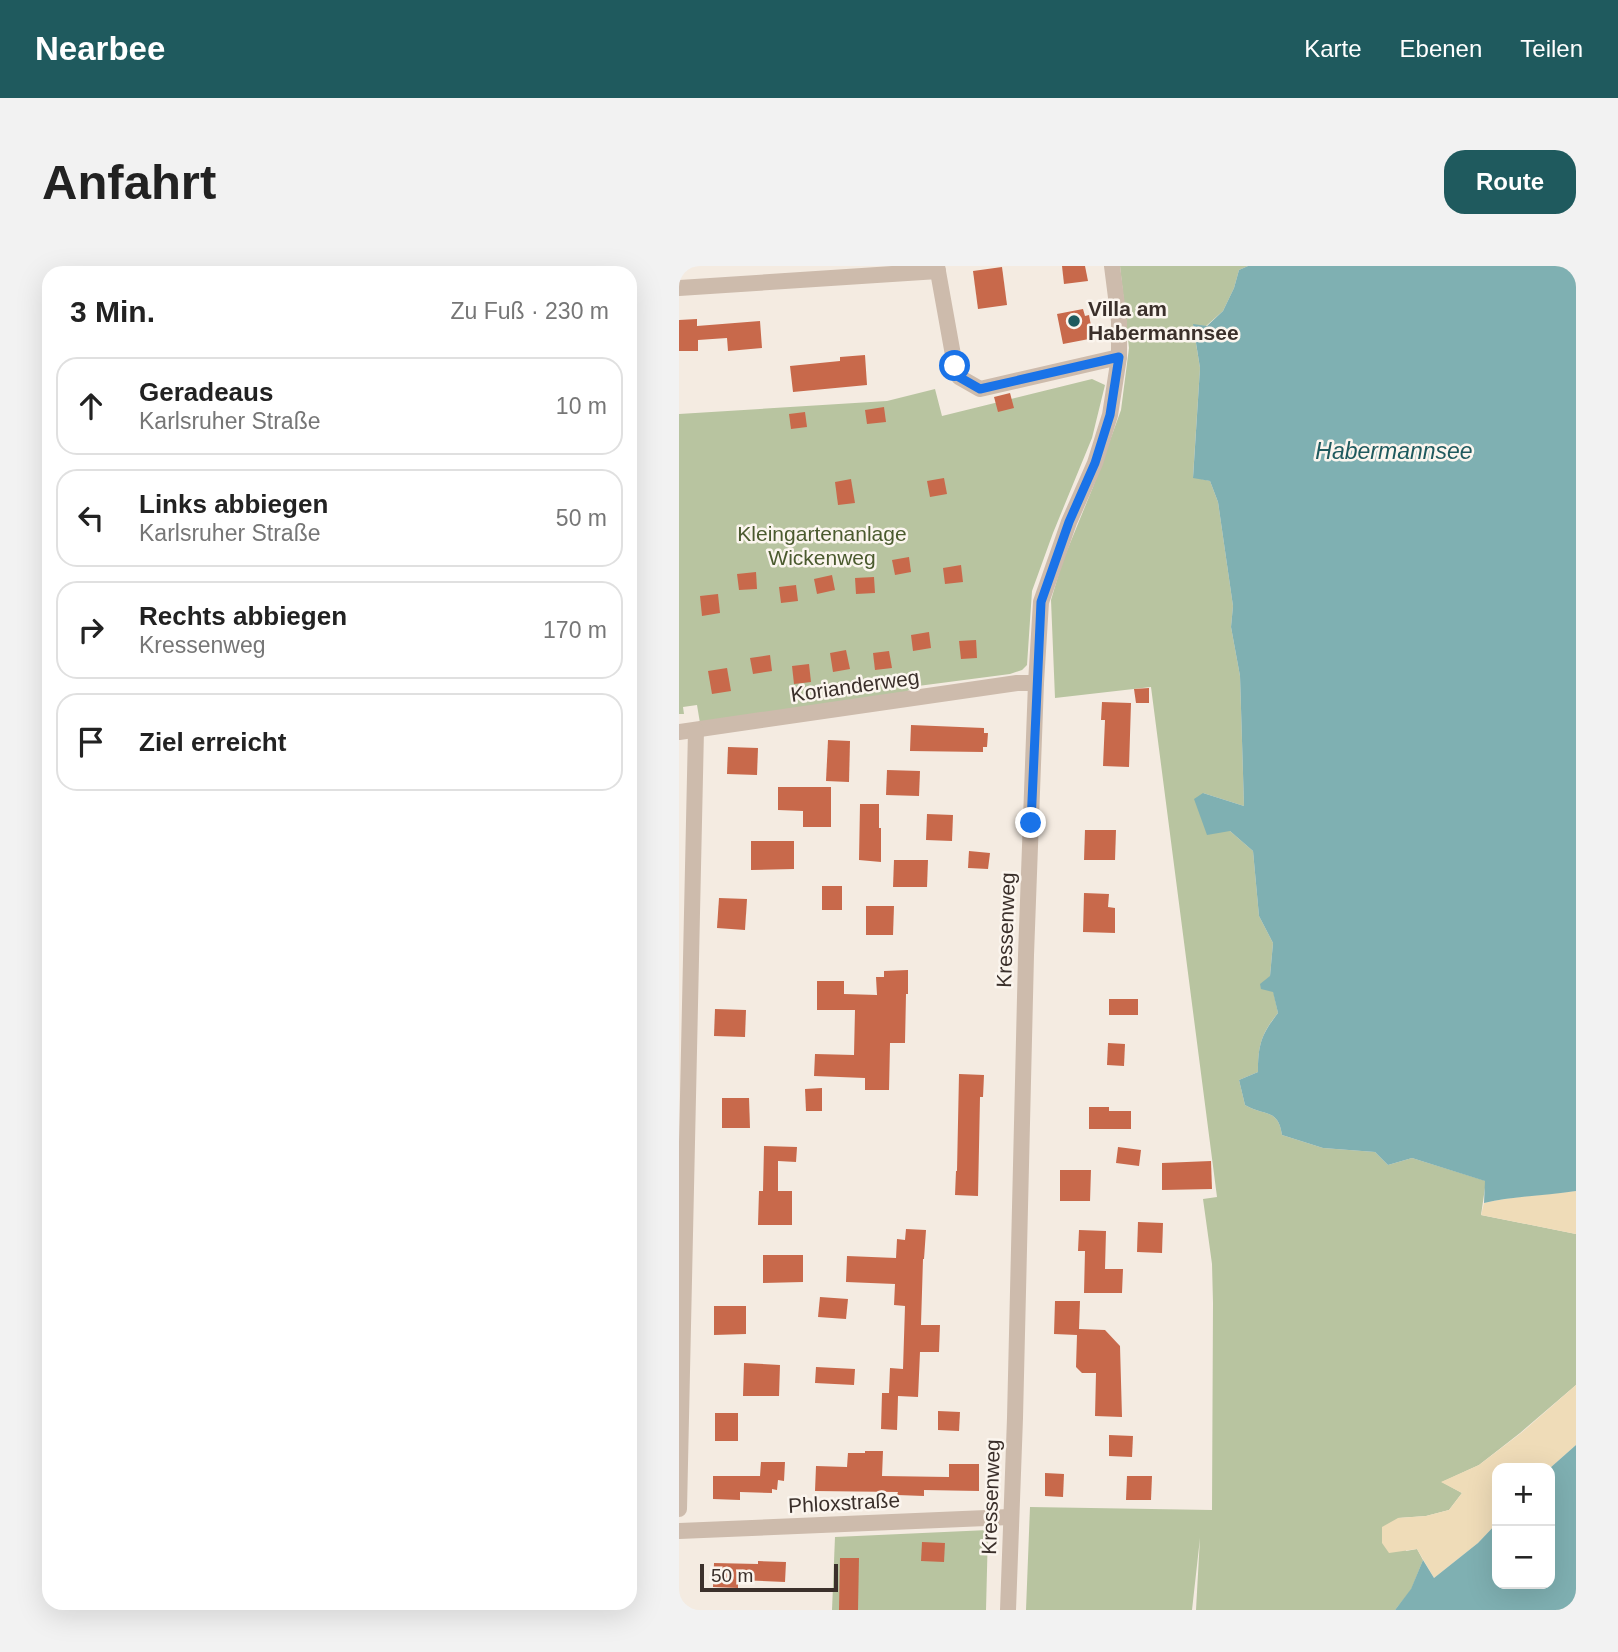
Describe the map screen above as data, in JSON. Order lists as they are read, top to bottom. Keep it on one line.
{"streets":{"street":["Korianderweg","Kressenweg","Phloxstraße"]},"crossings":[["Korianderweg","Kressenweg"],["Kressenweg","Phloxstraße"]],"water":["Habermannsee"],"parks":["Kleingartenanlage Wickenweg"],"places":["Villa am Habermannsee"],"scale_bar":"50 m","page":{"header":"Nearbee","nav":["Karte","Ebenen","Teilen"],"buttons":"Route","title":"Anfahrt","heading":["3 Min.","Zu Fuß · 230 m"],"list":[["Geradeaus","Karlsruher Straße","10 m"],["Links abbiegen","Karlsruher Straße","50 m"],["Rechts abbiegen","Kressenweg","170 m"],"Ziel erreicht"],"map_buttons":["+","−"],"scale":"50 m"}}
